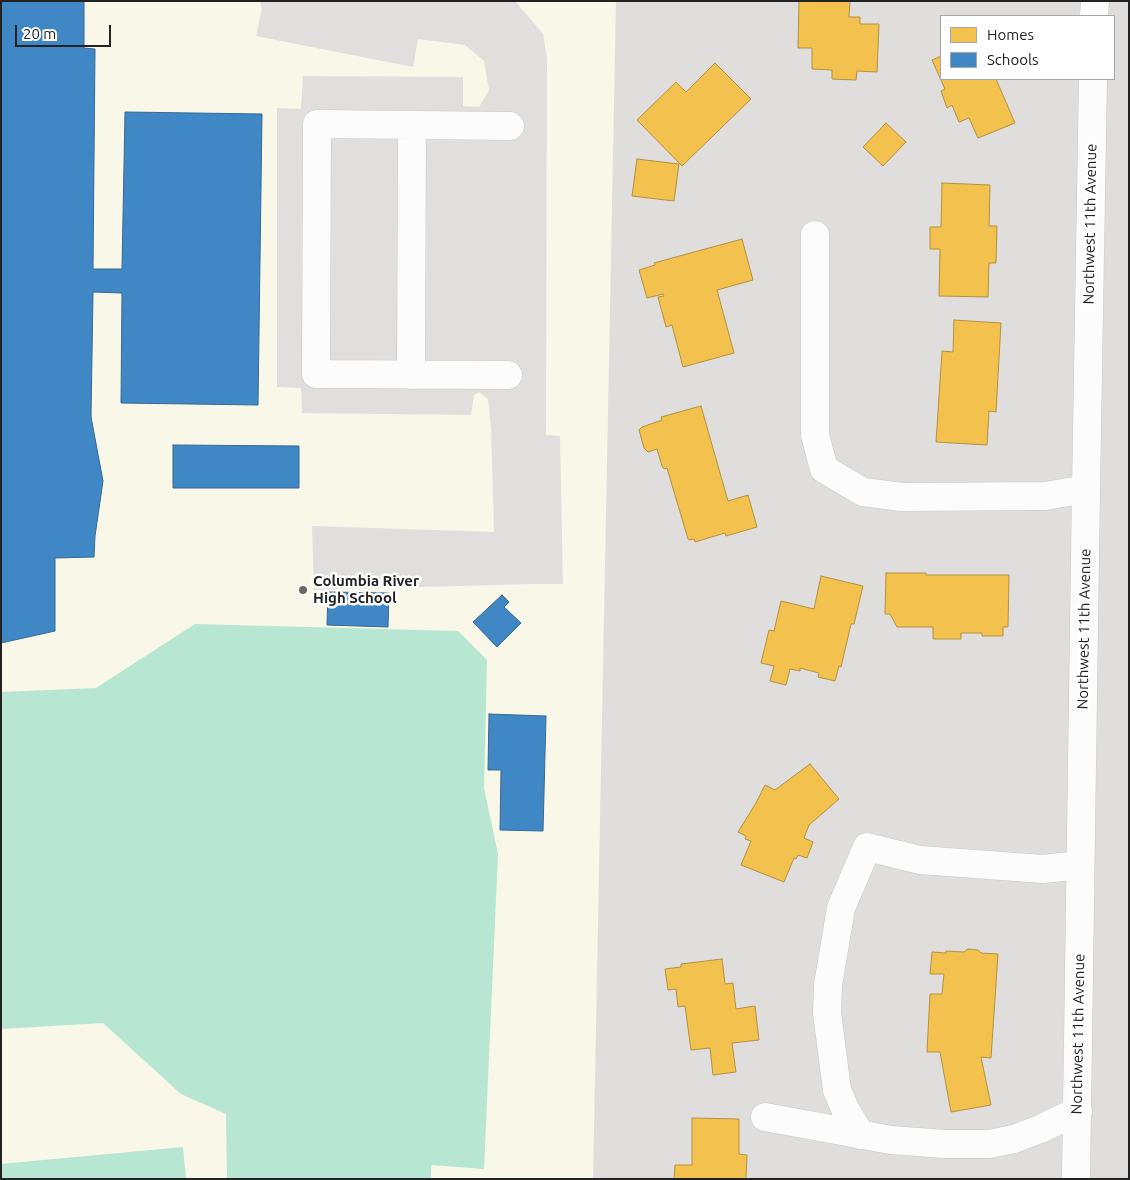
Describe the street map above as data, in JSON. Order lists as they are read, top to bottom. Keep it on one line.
{"streets":{"street":["Northwest 11th Avenue"]},"places":["Columbia River High School"],"legend":["Homes","Schools"],"scale_bar":"20 m"}
